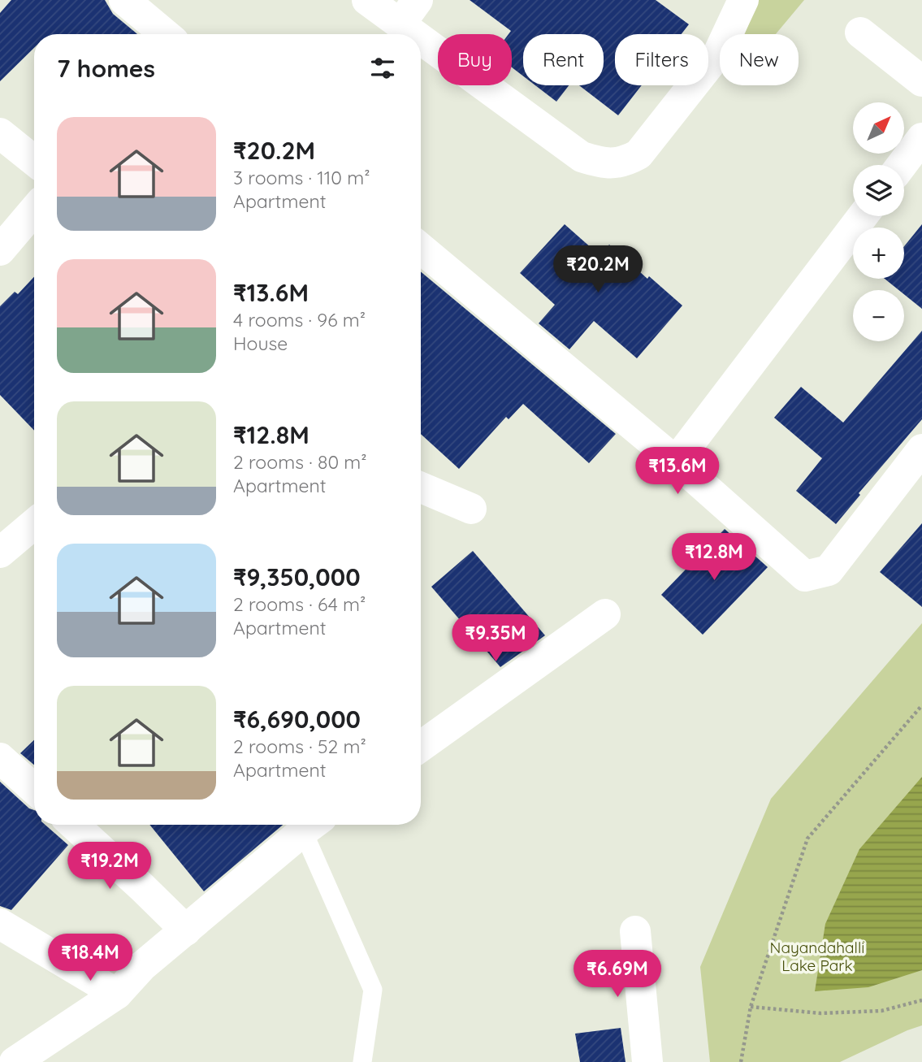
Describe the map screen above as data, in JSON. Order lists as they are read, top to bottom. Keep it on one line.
{"parks":["Nayandahalli Lake Park"],"north":"top right","page":{"chip":["Buy","Rent","Filters","New"],"heading":"7 homes","map_buttons":["+","−"],"list":[{"name":"₹20.2M","note":"3 rooms · 110 m² · Apartment"},{"name":"₹13.6M","note":"4 rooms · 96 m² · House"},{"name":"₹12.8M","note":"2 rooms · 80 m² · Apartment"},{"name":"₹9,350,000","note":"2 rooms · 64 m² · Apartment"},{"name":"₹6,690,000","note":"2 rooms · 52 m² · Apartment"}],"price":["₹20.2M","₹13.6M","₹12.8M","₹9.35M","₹19.2M","₹18.4M","₹6.69M"]}}
